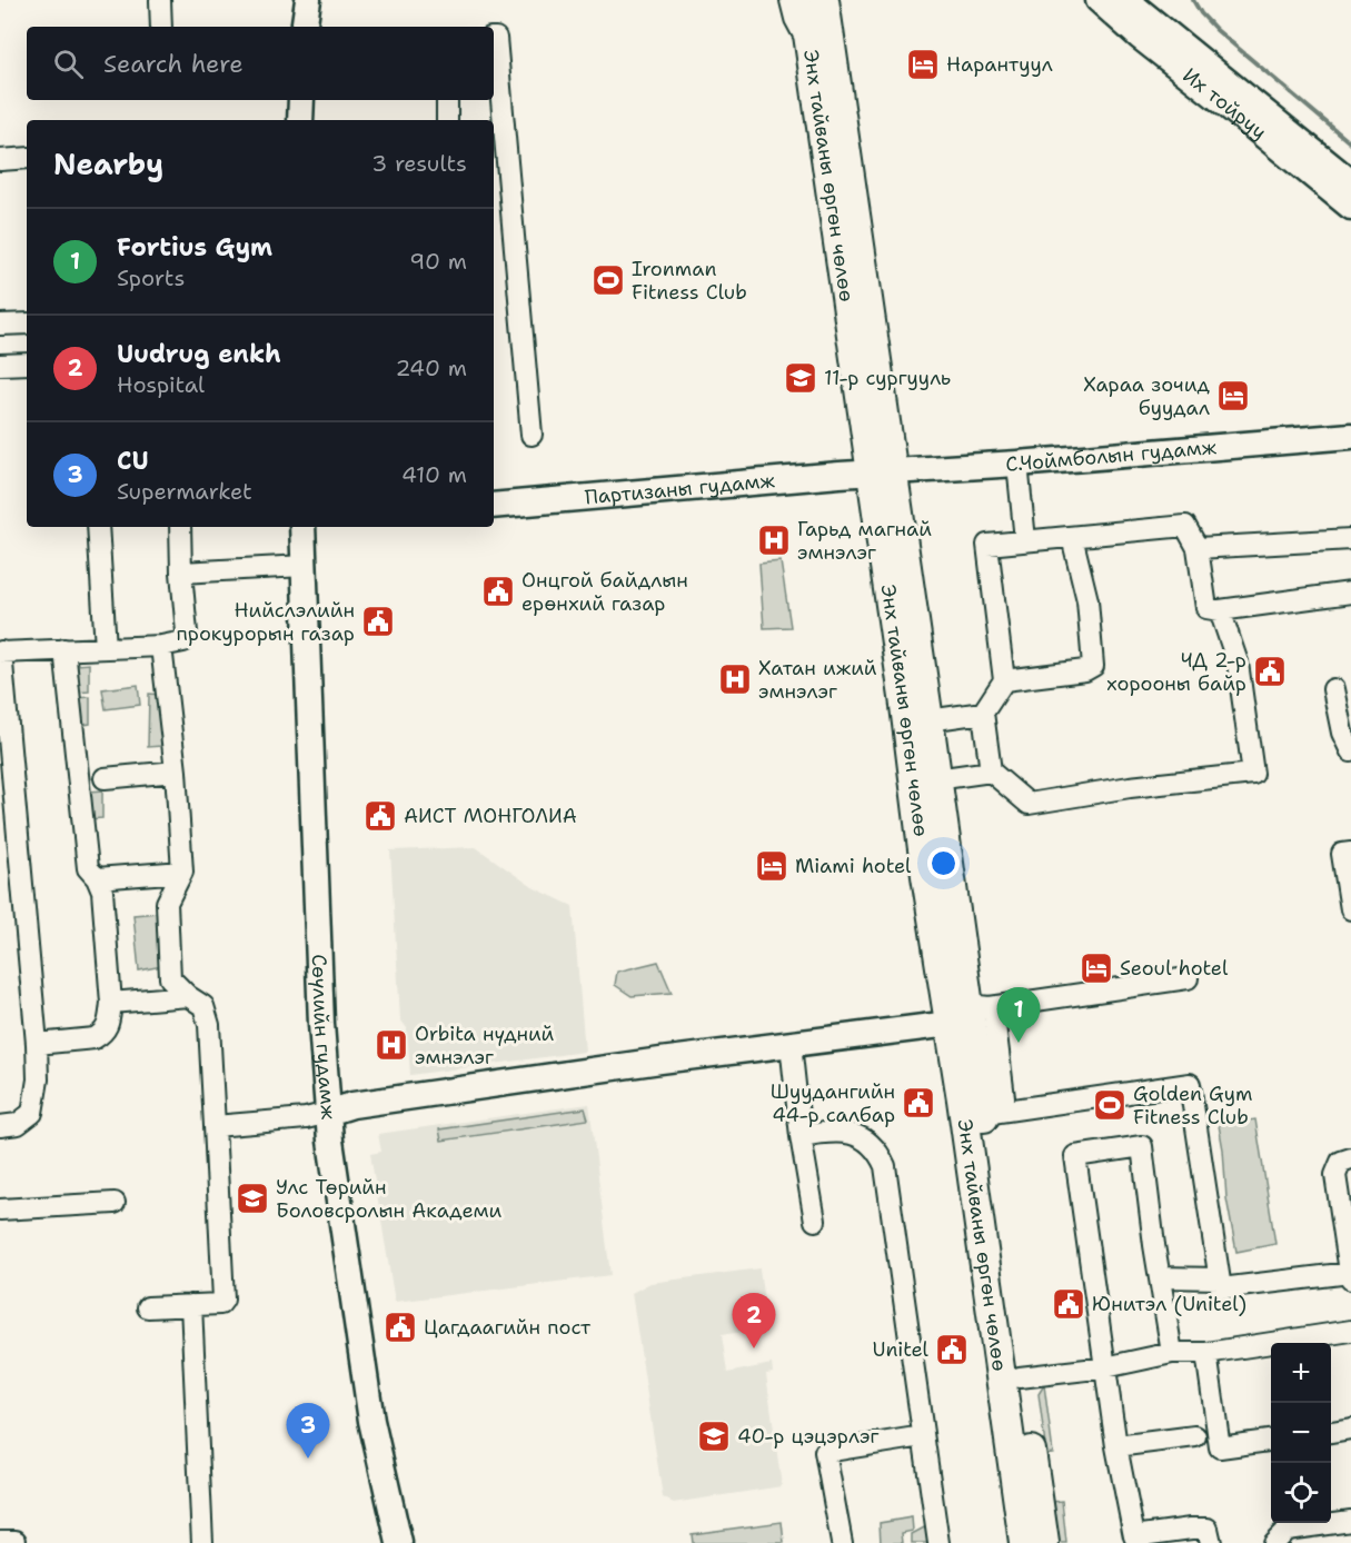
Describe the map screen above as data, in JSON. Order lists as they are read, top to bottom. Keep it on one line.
{"streets":{"highway":["Энх тайваны өргөн чөлөө"],"main road":["Их тойруу","С.Чоймболын гудамж","Партизаны гудамж","Сөүлийн гудамж"]},"crossings":[["Энх тайваны өргөн чөлөө","С.Чоймболын гудамж"],["Энх тайваны өргөн чөлөө","Партизаны гудамж"],["С.Чоймболын гудамж","Партизаны гудамж"]],"places":{"hotel":["Нарантуул","Хараа зочид буудал","Miami hotel","Seoul hotel"],"sports":["Ironman Fitness Club","Golden Gym Fitness Club"],"school or university":["11-р сургууль","Улс Төрийн Боловсролын Академи","40-р цэцэрлэг"],"hospital":["Гарьд магнай эмнэлэг","Хатан ижий эмнэлэг","Orbita нүдний эмнэлэг"],"public building":["Онцгой байдлын ерөнхий газар","Нийслэлийн прокурорын газар","ЧД 2-р хорооны байр","АИСТ МОНГОЛИА","Шуудангийн 44-р салбар","Юнитэл (Unitel)","Цагдаагийн пост","Unitel"]},"page":{"search":"Search here","heading":["Nearby","3 results"],"list":[{"mark":"1","name":"Fortius Gym","note":"Sports","value":"90 m"},{"mark":"2","name":"Uudrug enkh","note":"Hospital","value":"240 m"},{"mark":"3","name":"CU","note":"Supermarket","value":"410 m"}],"pins":["1","2","3"],"map_buttons":["+","−"]}}
